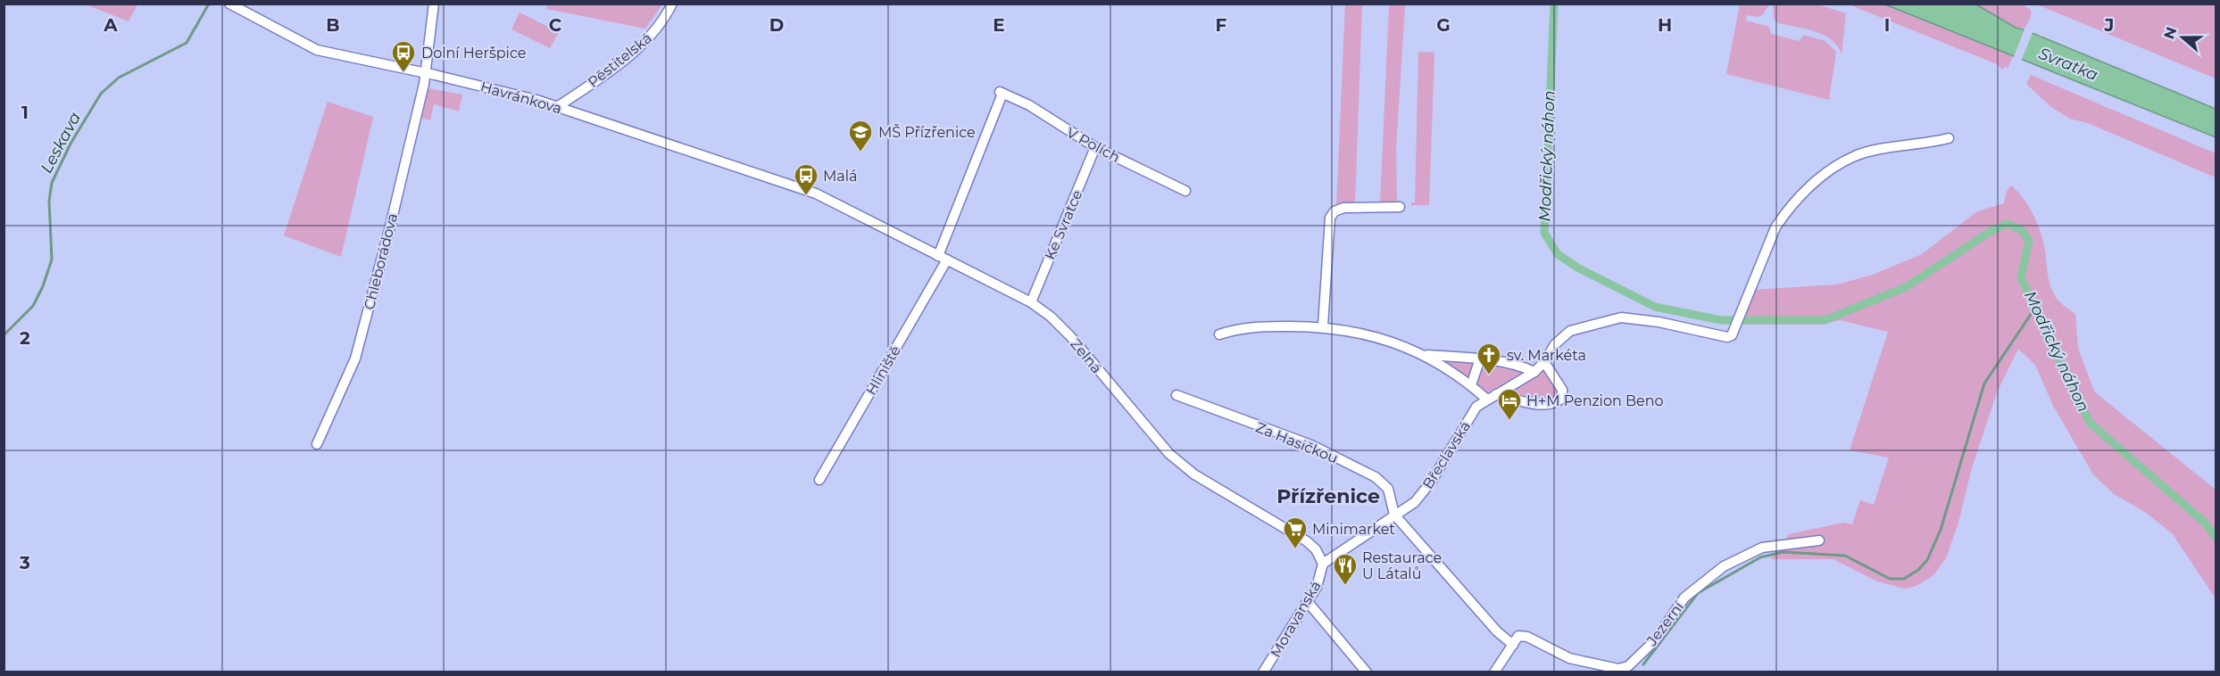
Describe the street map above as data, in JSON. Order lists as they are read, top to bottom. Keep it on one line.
{"streets":{"street":["Pěstitelská","Havránkova","V Polích","Ke Svratce","Chleborádova","Zelná","Hliniště","Za Hasičkou","Břeclavská","Moravanská","Jezerní"]},"crossings":[["Pěstitelská","Havránkova"],["Havránkova","Chleborádova"],["Havránkova","Zelná"],["V Polích","Ke Svratce"],["V Polích","Zelná"],["V Polích","Hliniště"],["Ke Svratce","Zelná"],["Zelná","Hliniště"],["Zelná","Břeclavská"],["Zelná","Moravanská"],["Za Hasičkou","Břeclavská"],["Břeclavská","Moravanská"]],"districts":["Přízřenice"],"water":["Svratka","Leskava","Modřický náhon"],"places":{"bus stop":["Dolní Heršpice","Malá"],"school or university":["MŠ Přízřenice"],"church":["sv. Markéta"],"hotel":["H+M Penzion Beno"],"supermarket":["Minimarket"],"restaurant":["Restaurace U Látalů"]},"north":"left","grid":{"columns":["A","B","C","D","E","F","G","H","I","J"],"rows":["1","2","3"]}}
